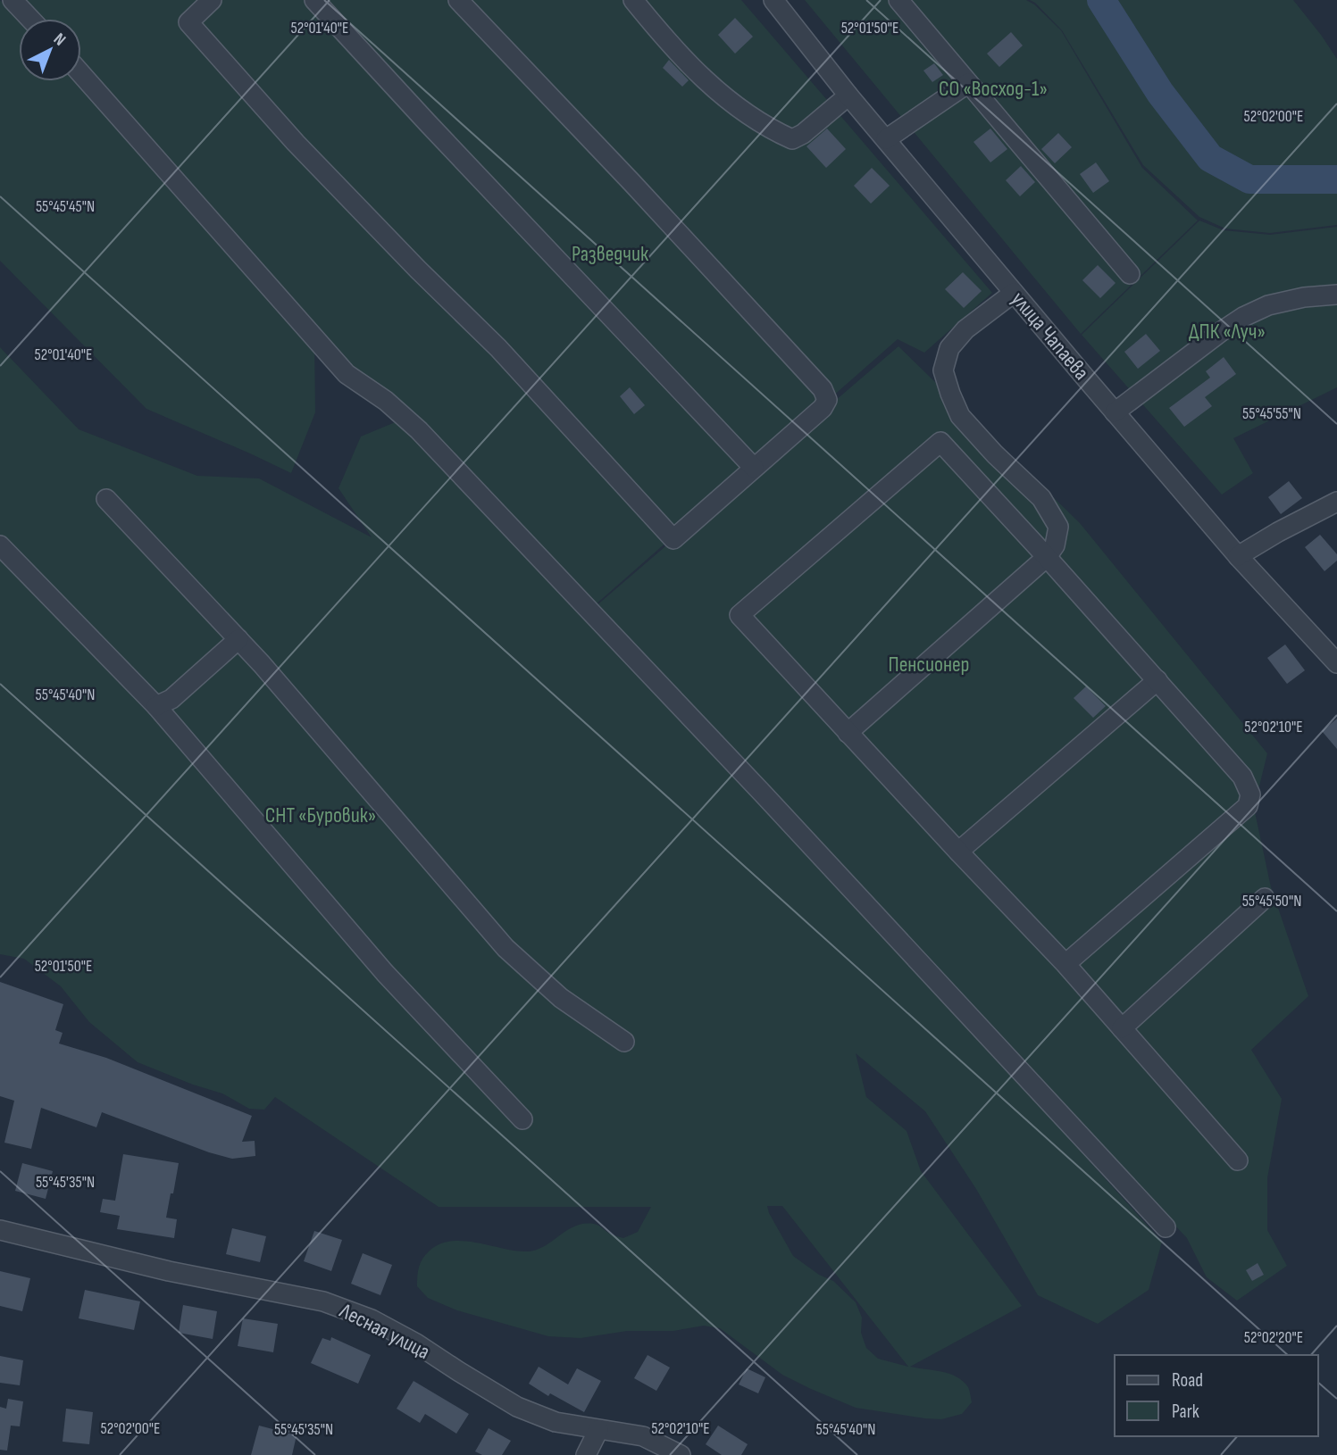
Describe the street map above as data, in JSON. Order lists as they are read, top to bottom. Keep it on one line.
{"streets":{"street":["улица Чапаева","Лесная улица"]},"parks":["СО «Восход-1»","Разведчик","ДПК «Луч»","Пенсионер","СНТ «Буровик»"],"legend":["Road","Park"],"north":"top right","coordinates":["52°01'40\"E","52°01'50\"E","52°02'00\"E","55°45'45\"N","55°45'55\"N","55°45'40\"N","52°02'10\"E","55°45'50\"N","55°45'35\"N","52°02'20\"E"]}
